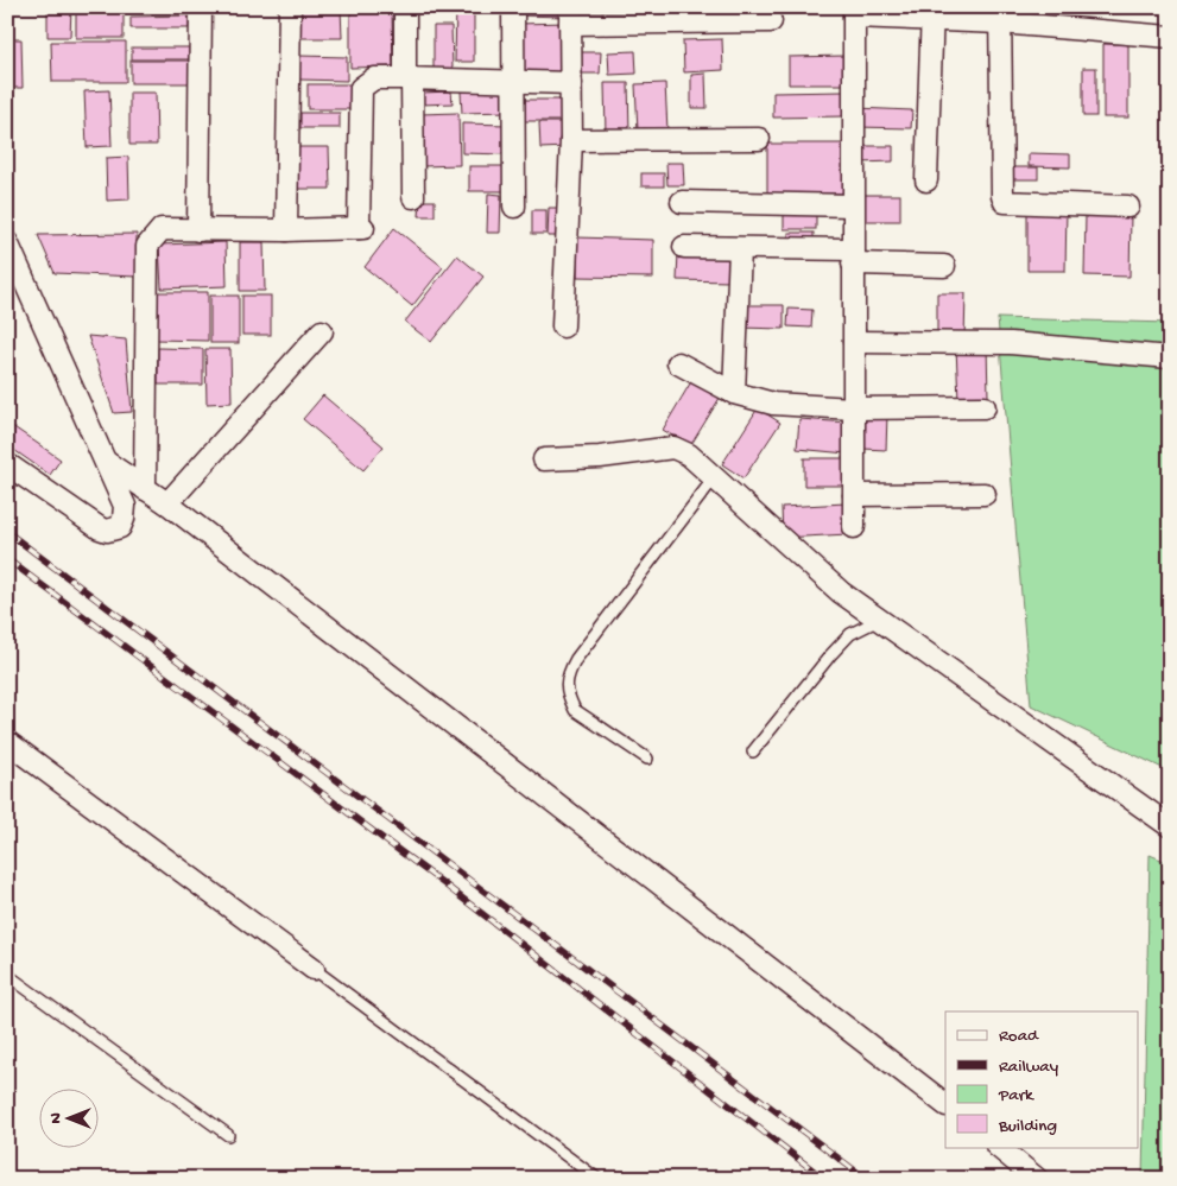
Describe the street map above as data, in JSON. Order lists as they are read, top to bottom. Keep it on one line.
{"legend":["Road","Railway","Park","Building"],"north":"left"}
